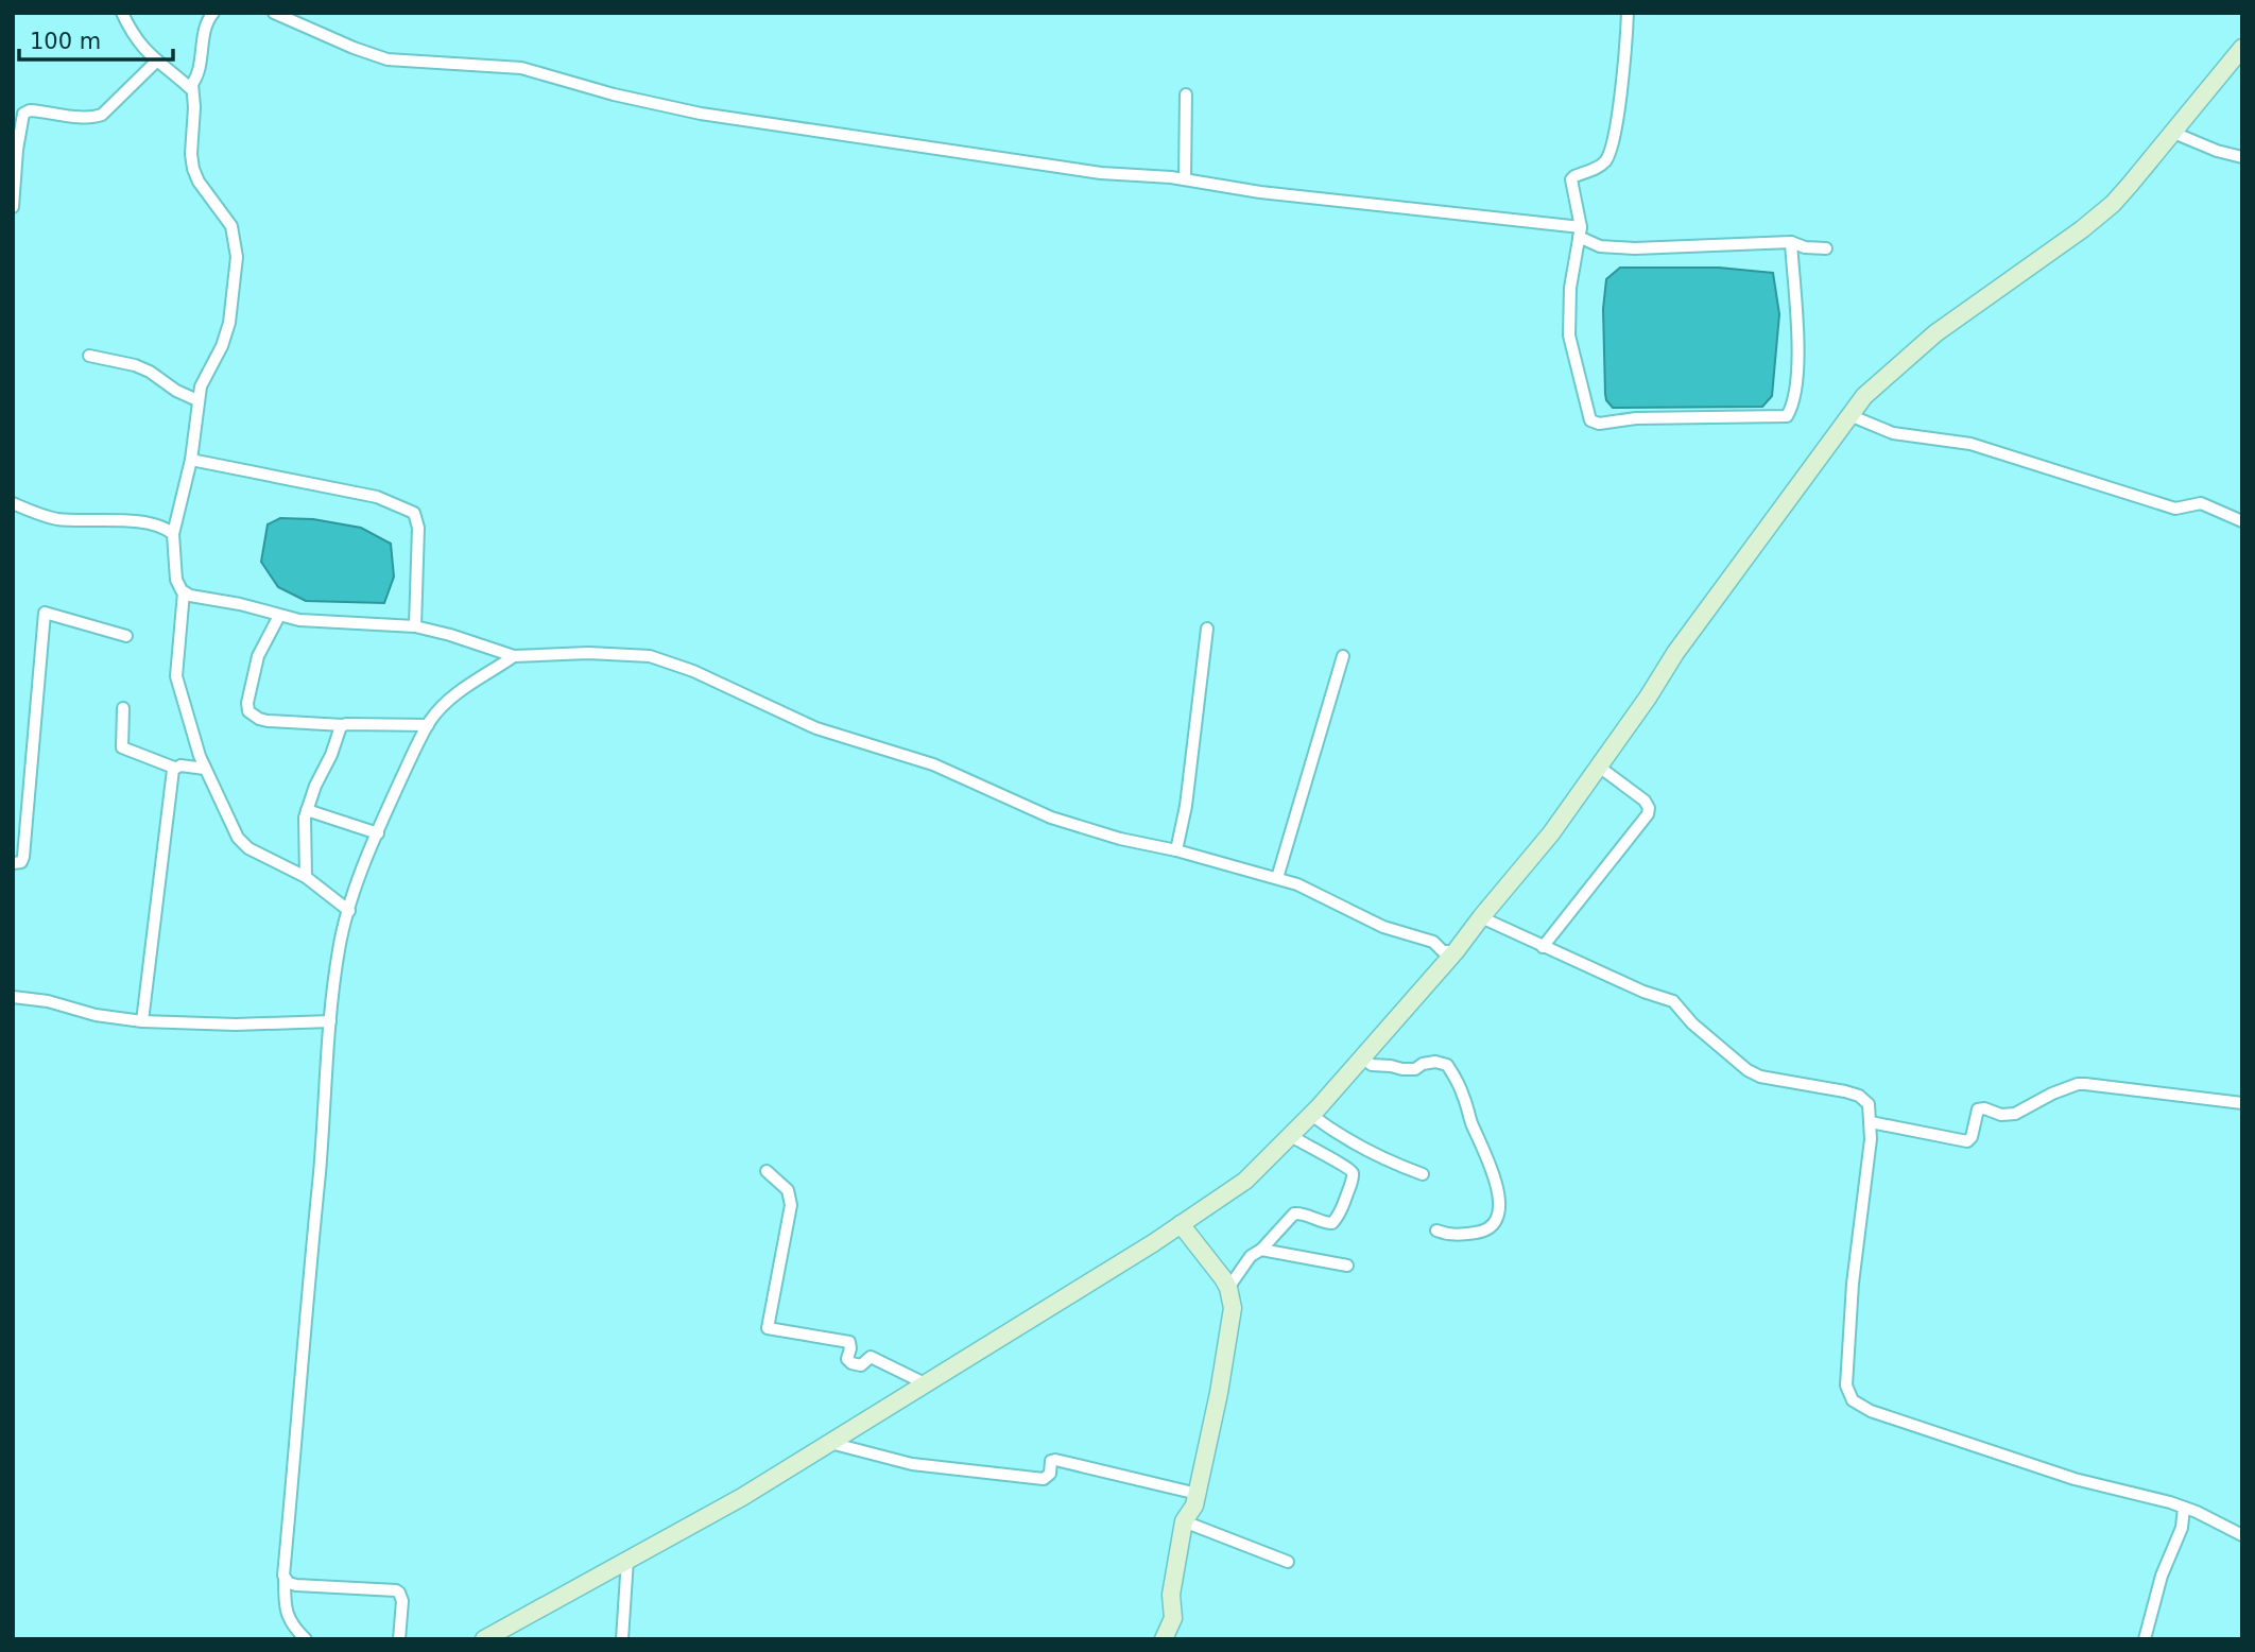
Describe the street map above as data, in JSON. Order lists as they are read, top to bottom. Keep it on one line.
{"scale_bar":"100 m"}
